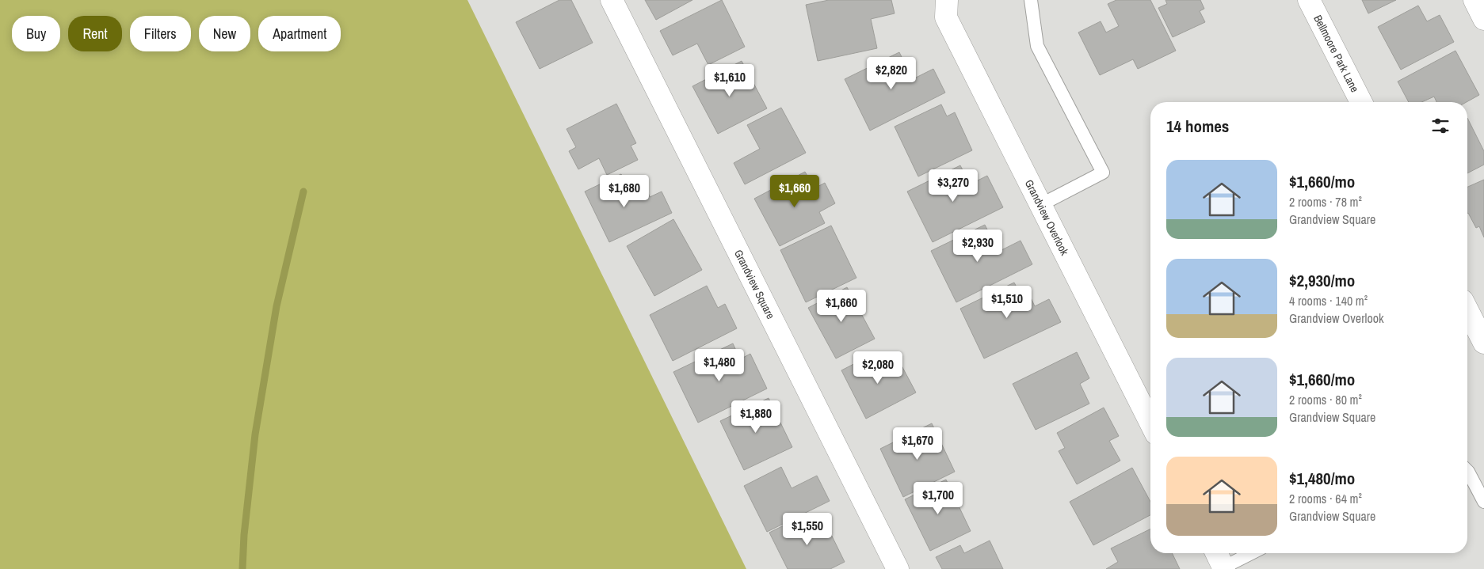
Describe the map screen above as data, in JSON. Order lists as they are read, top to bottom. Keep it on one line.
{"streets":{"street":["Bellmoore Park Lane","Grandview Overlook","Grandview Square"]},"page":{"chip":["Buy","Rent","Filters","New","Apartment"],"price":["$2,820","$1,610","$3,270","$1,680","$1,660","$2,930","$1,510","$1,660","$1,480","$2,080","$1,880","$1,670","$1,700","$1,550"],"heading":"14 homes","list":[{"name":"$1,660/mo","note":"2 rooms · 78 m² · Grandview Square"},{"name":"$2,930/mo","note":"4 rooms · 140 m² · Grandview Overlook"},{"name":"$1,660/mo","note":"2 rooms · 80 m² · Grandview Square"},{"name":"$1,480/mo","note":"2 rooms · 64 m² · Grandview Square"}]}}
